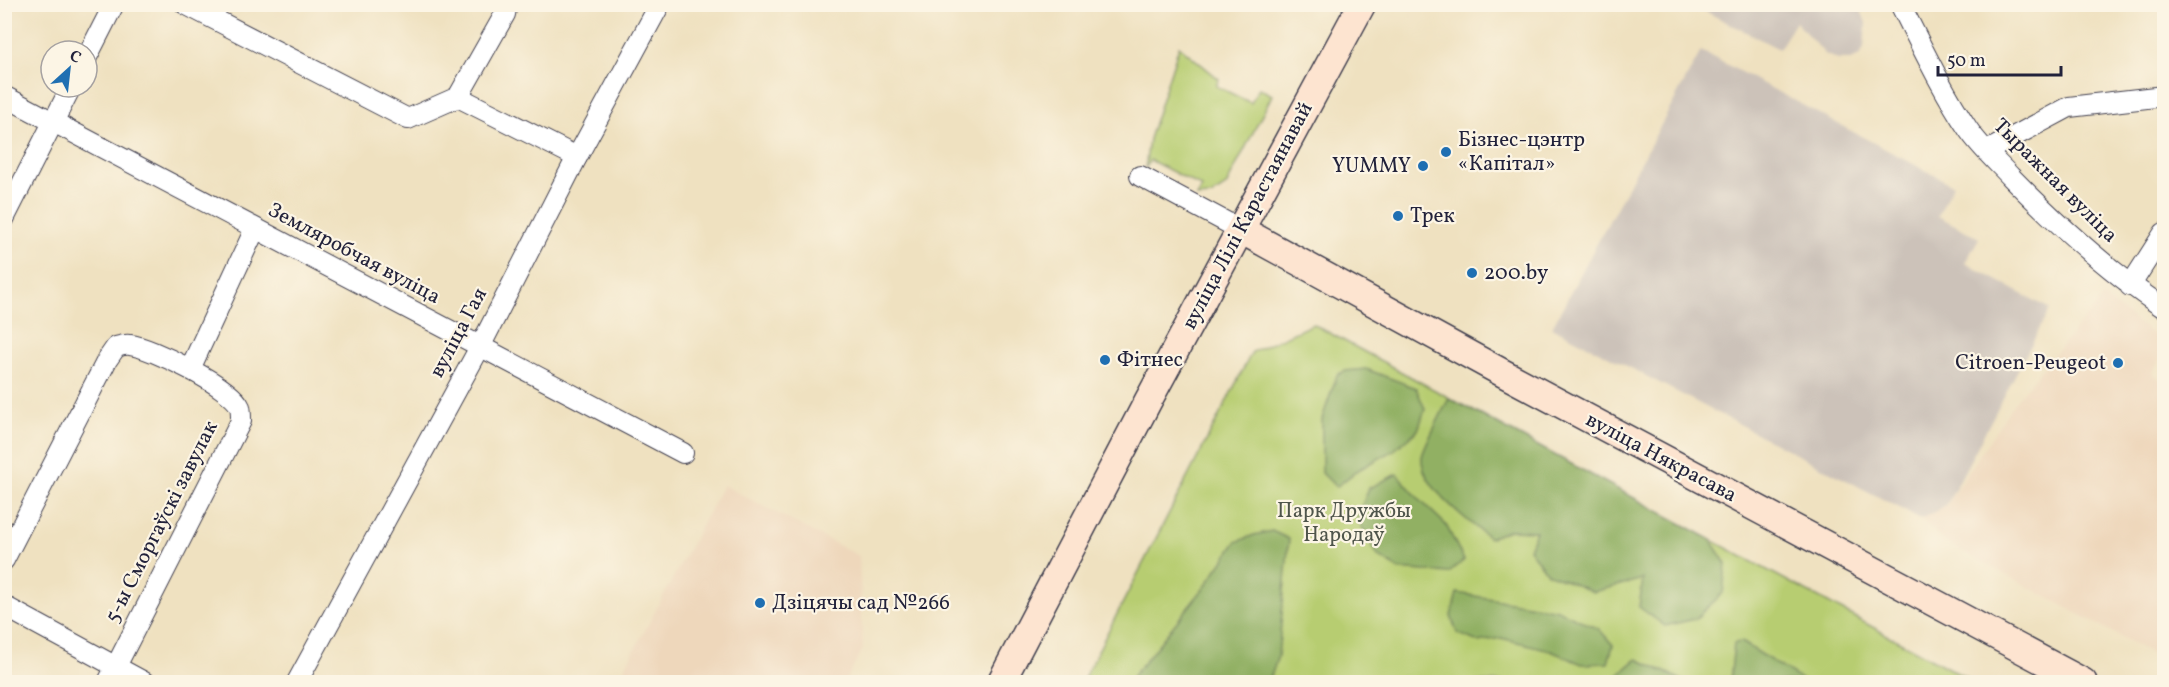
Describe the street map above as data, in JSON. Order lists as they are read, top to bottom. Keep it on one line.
{"streets":{"main road":["вуліца Лілі Карастаянавай","вуліца Някрасава"],"street":["Тыражная вуліца","Земляробчая вуліца","вуліца Гая","5-ы Сморгаўскі завулак"]},"crossings":[["вуліца Лілі Карастаянавай","вуліца Някрасава"],["Земляробчая вуліца","вуліца Гая"]],"parks":["Парк Дружбы Народаў"],"places":["Бізнес-цэнтр «Капітал»","YUMMY","Трек","200.by","Фітнес","Citroen-Peugeot","Дзіцячы сад №266"],"scale_bar":"50 m","north":"top right"}
